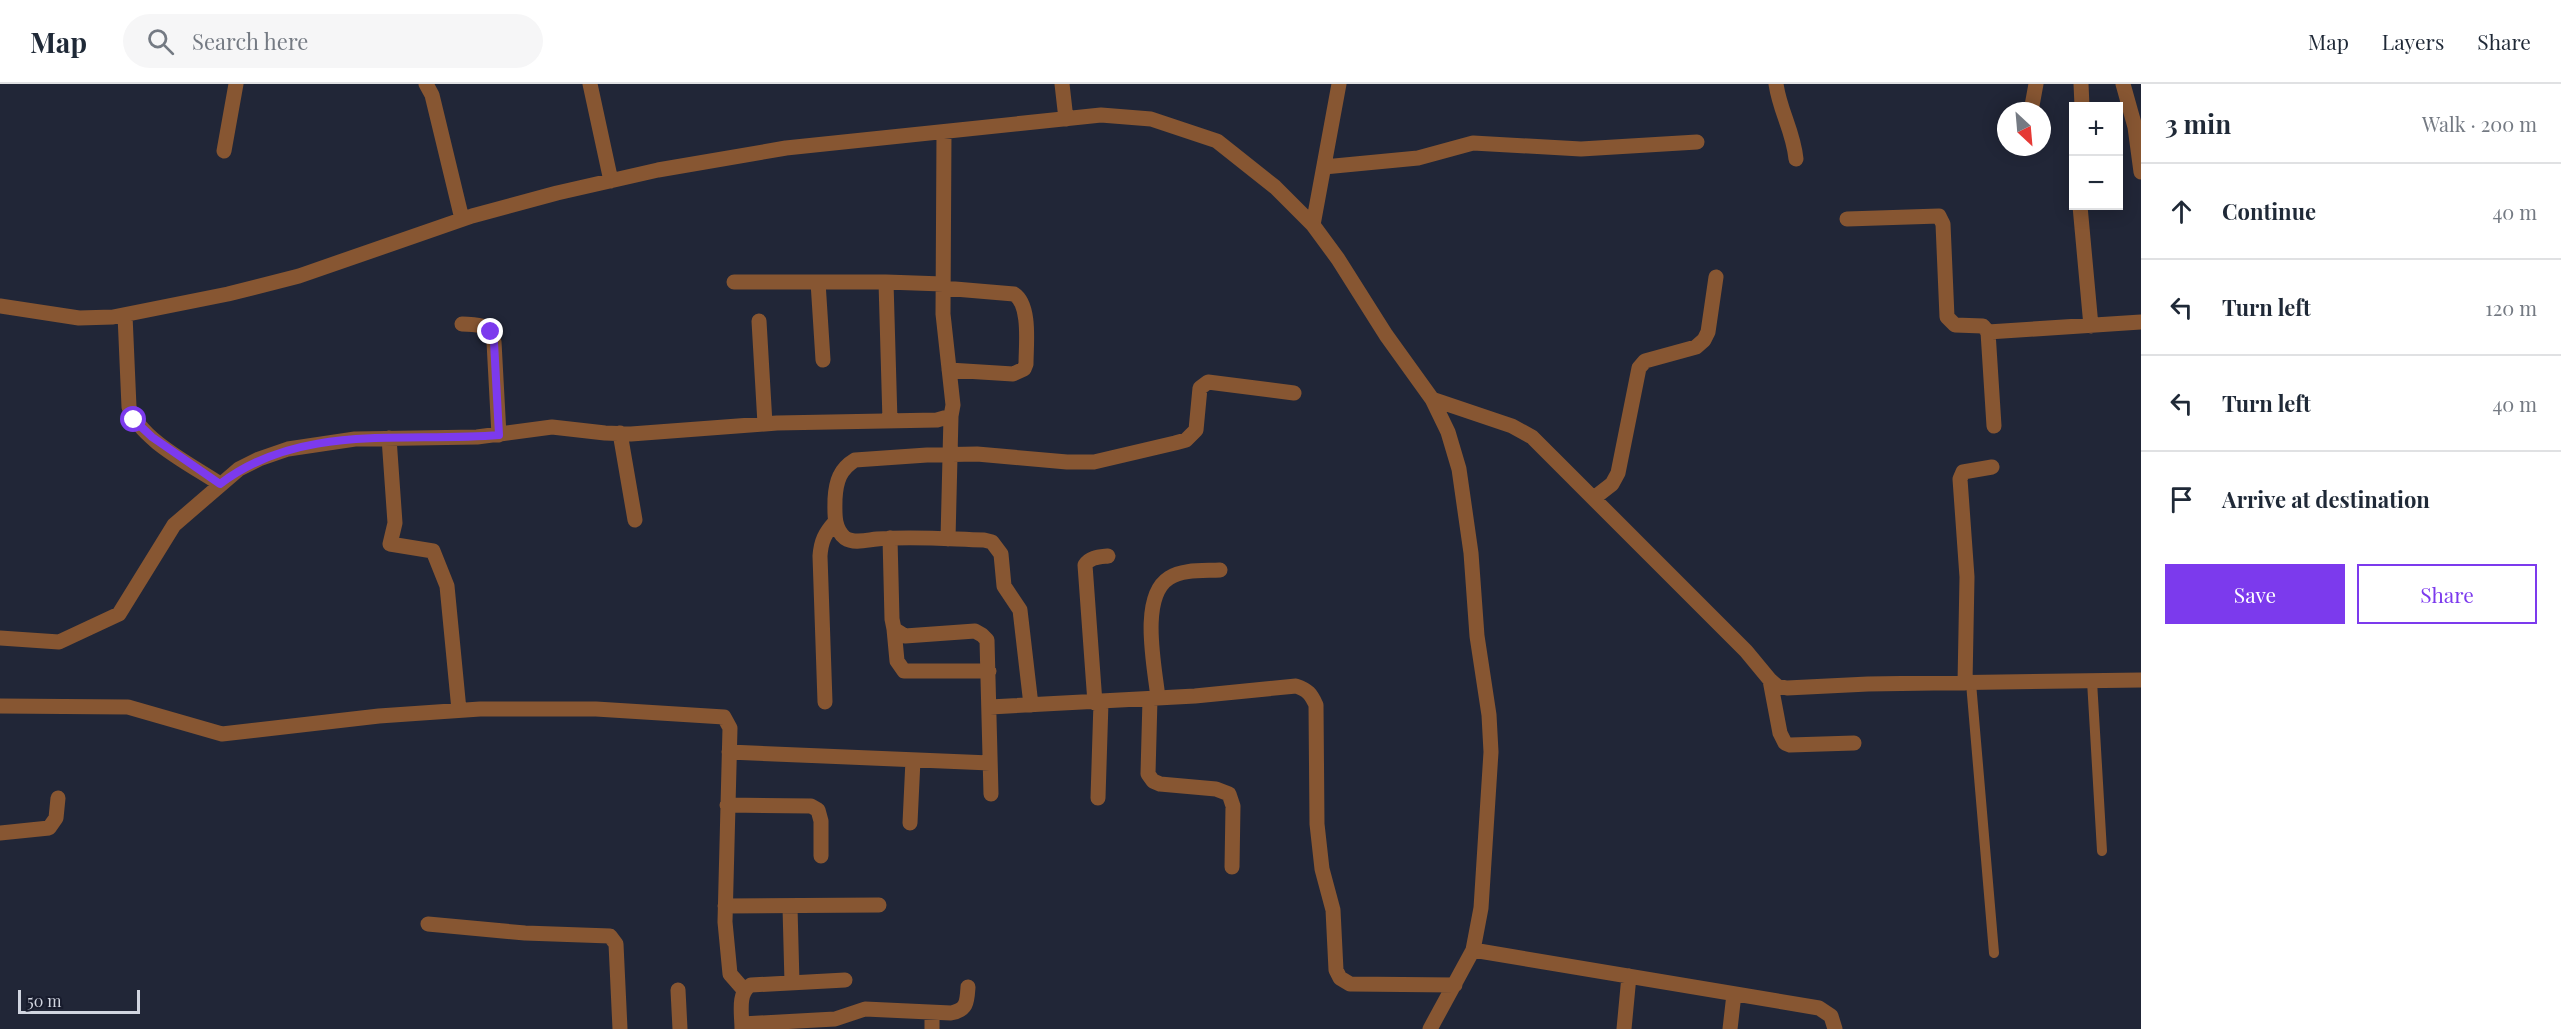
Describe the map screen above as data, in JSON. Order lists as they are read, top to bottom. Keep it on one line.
{"scale_bar":"50 m","north":"bottom right","page":{"header":"Map","search":"Search here","nav":["Map","Layers","Share"],"heading":["3 min","Walk · 200 m"],"map_buttons":["+","−"],"list":[["Continue","40 m"],["Turn left","120 m"],["Turn left","40 m"],"Arrive at destination"],"buttons":["Save","Share"],"scale":"50 m"}}
